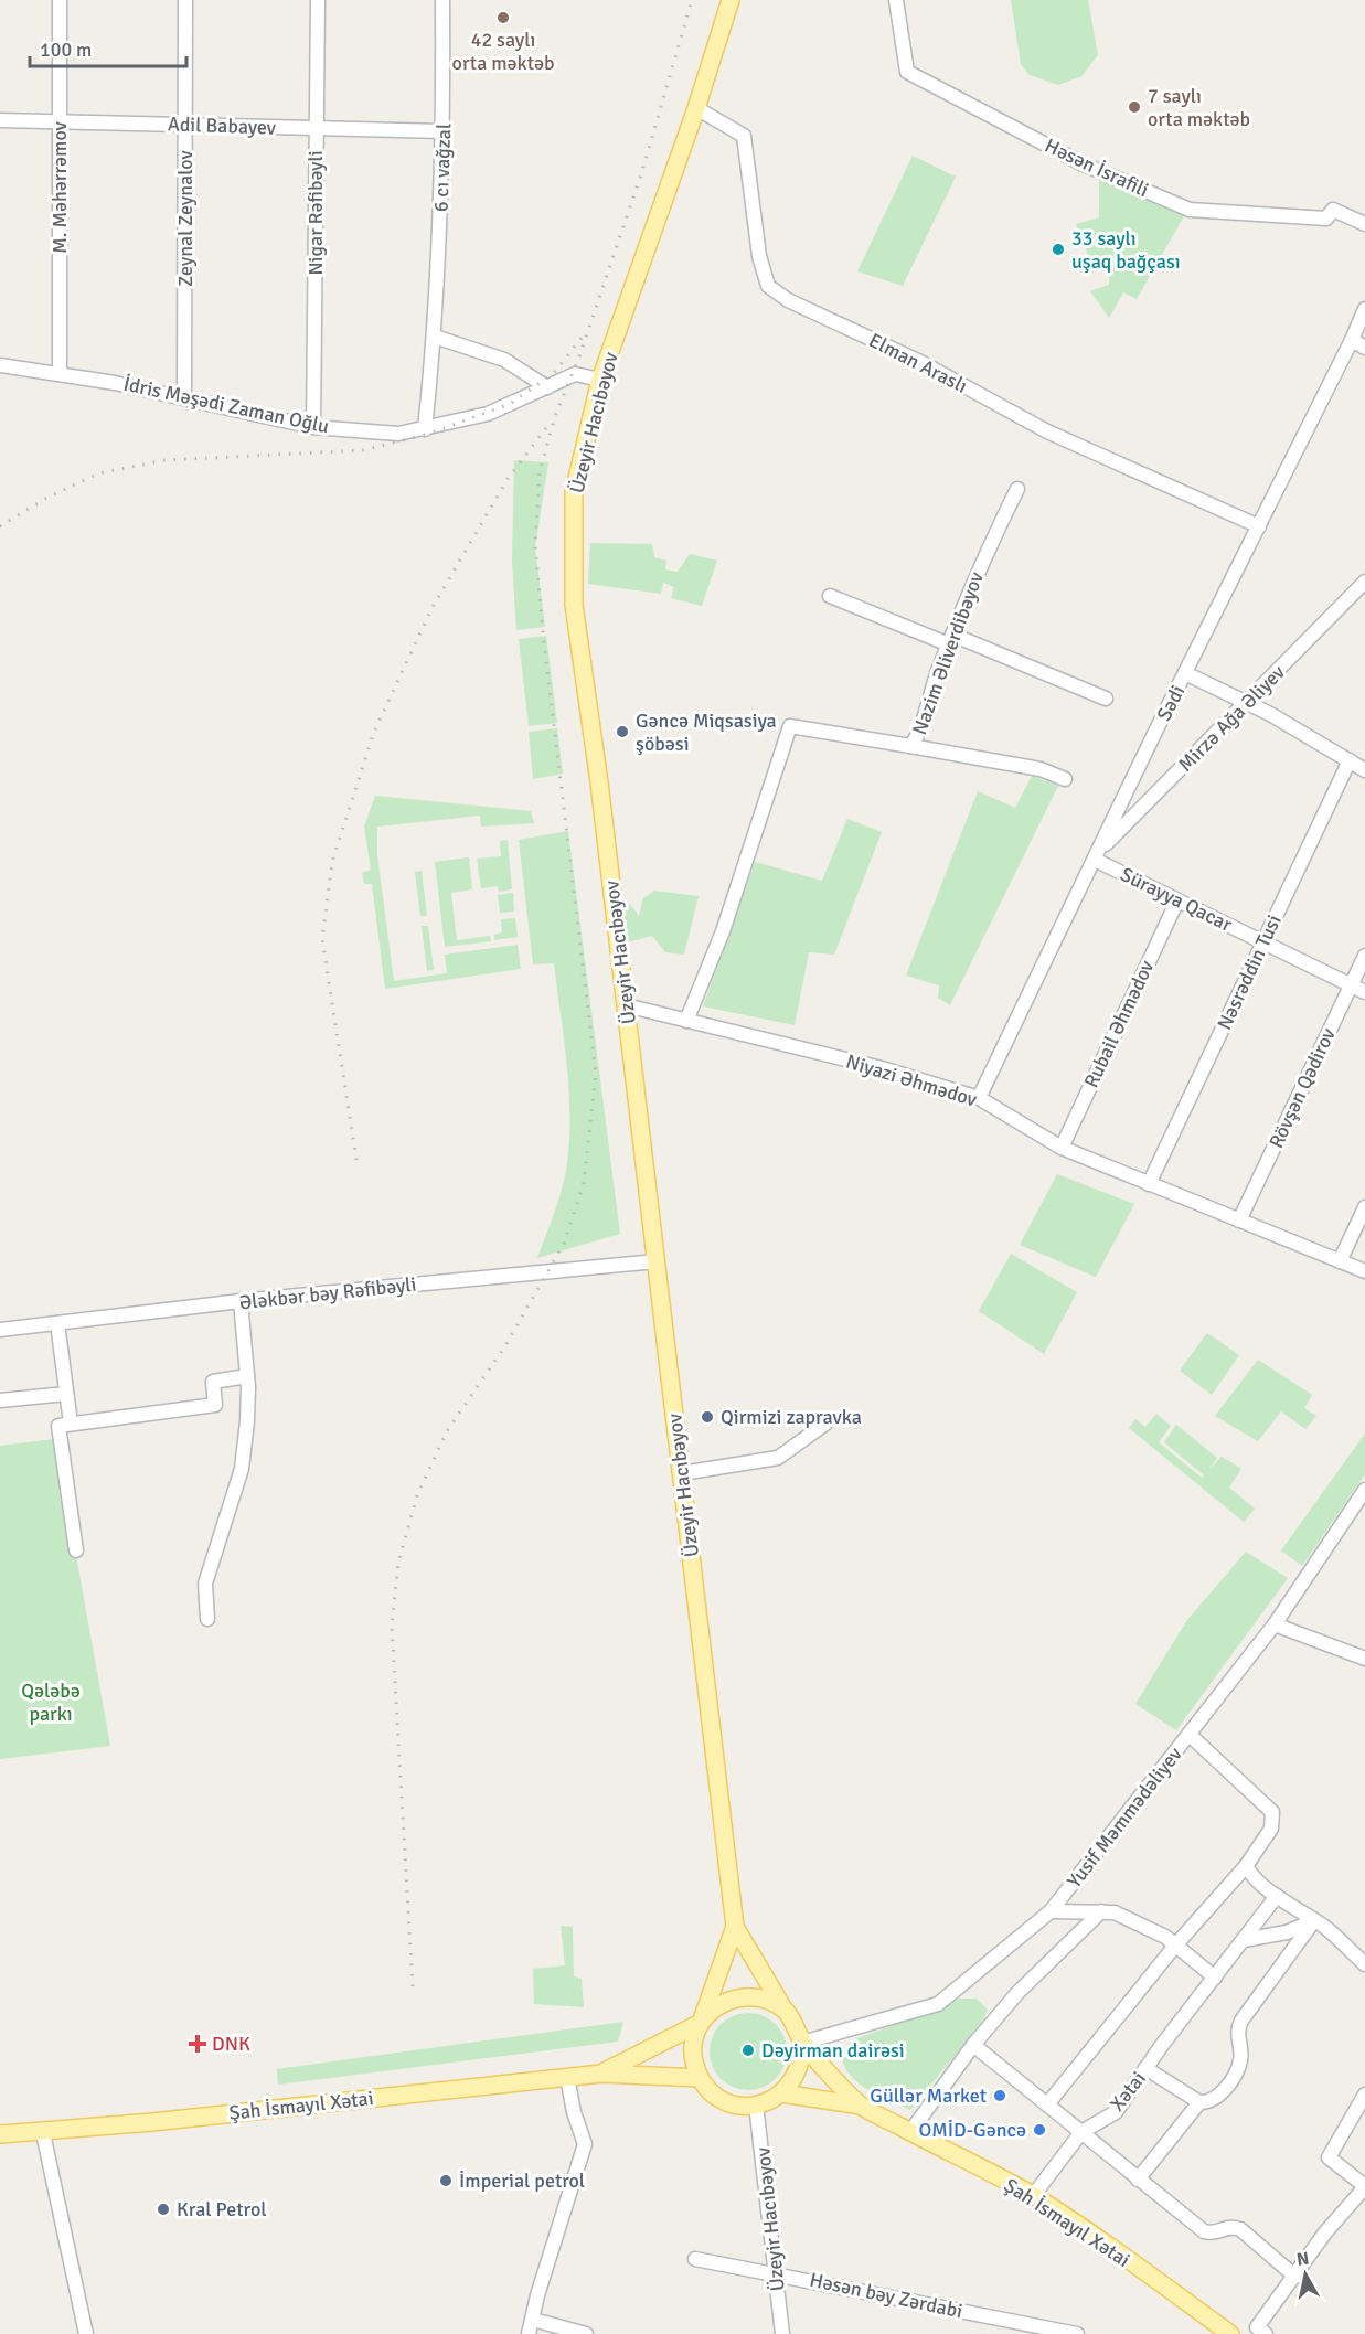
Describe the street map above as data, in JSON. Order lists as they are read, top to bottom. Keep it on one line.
{"streets":{"main road":["Üzeyir Hacıbəyov","Şah İsmayıl Xətai"],"street":["Adil Babayev","6 cı vağzal","Həsən İsrafili","M. Məhərrəmov","Nigar Rəfibəyli","Zeynal Zeynalov","Elman Araslı","İdris Məşədi Zaman Oğlu","Nazim Əliverdibəyov","Sədi","Mirzə Ağa Əliyev","Sürayya Qacar","Nəsrəddin Tusi","Rubail Əhmədov","Niyazi Əhmədov","Rövşən Qədirov","Ələkbər bəy Rəfibəyli","Yusif Məmmədəliyev","Xətai","Həsən bəy Zərdabi"]},"crossings":[["Adil Babayev","6 cı vağzal"],["Adil Babayev","M. Məhərrəmov"],["Adil Babayev","Nigar Rəfibəyli"],["Adil Babayev","Zeynal Zeynalov"],["6 cı vağzal","İdris Məşədi Zaman Oğlu"],["M. Məhərrəmov","İdris Məşədi Zaman Oğlu"],["Nigar Rəfibəyli","İdris Məşədi Zaman Oğlu"],["Zeynal Zeynalov","İdris Məşədi Zaman Oğlu"],["Elman Araslı","Üzeyir Hacıbəyov"],["Elman Araslı","Sədi"],["İdris Məşədi Zaman Oğlu","Üzeyir Hacıbəyov"],["Üzeyir Hacıbəyov","Niyazi Əhmədov"],["Üzeyir Hacıbəyov","Ələkbər bəy Rəfibəyli"],["Üzeyir Hacıbəyov","Yusif Məmmədəliyev"],["Üzeyir Hacıbəyov","Şah İsmayıl Xətai"],["Üzeyir Hacıbəyov","Həsən bəy Zərdabi"],["Nazim Əliverdibəyov","Niyazi Əhmədov"],["Sədi","Mirzə Ağa Əliyev"],["Sədi","Sürayya Qacar"],["Sədi","Niyazi Əhmədov"],["Mirzə Ağa Əliyev","Sürayya Qacar"],["Sürayya Qacar","Nəsrəddin Tusi"],["Sürayya Qacar","Rubail Əhmədov"],["Sürayya Qacar","Rövşən Qədirov"],["Nəsrəddin Tusi","Niyazi Əhmədov"],["Rubail Əhmədov","Niyazi Əhmədov"],["Niyazi Əhmədov","Rövşən Qədirov"],["Yusif Məmmədəliyev","Şah İsmayıl Xətai"],["Xətai","Şah İsmayıl Xətai"]],"parks":["Qələbə parkı"],"places":{"other":["42 saylı orta məktəb","7 saylı orta məktəb","33 saylı uşaq bağçası","Gəncə Miqsasiya şöbəsi","Qirmizi zapravka","Dəyirman dairəsi","Güllər Market","OMİD-Gəncə","İmperial petrol","Kral Petrol"],"health":["DNK"]},"scale_bar":"100 m","north":"top"}
